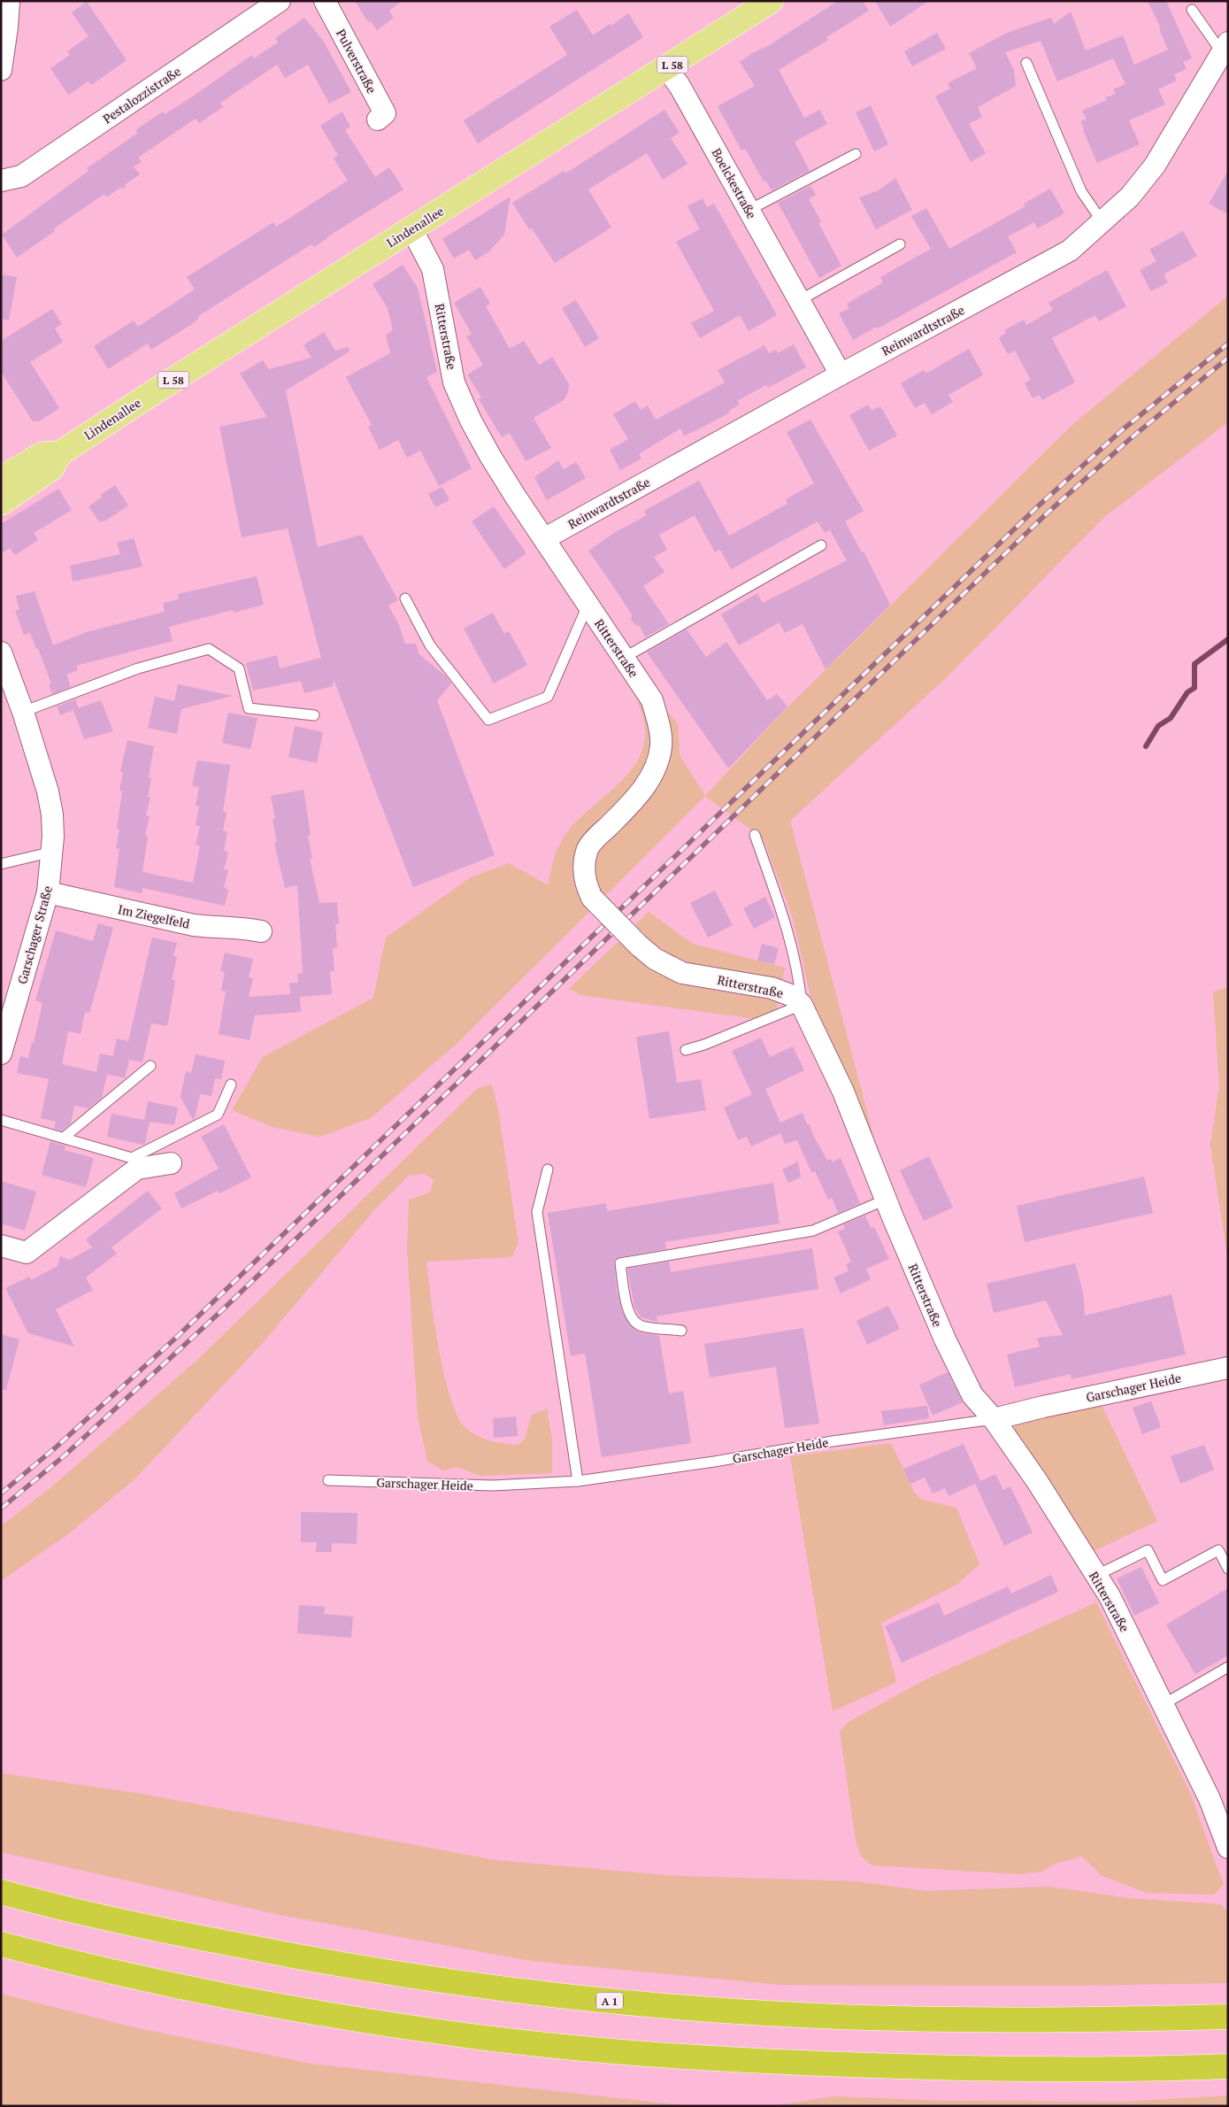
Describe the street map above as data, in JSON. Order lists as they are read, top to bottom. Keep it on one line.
{"streets":{"highway":["A 1"],"main road":["L 58","Lindenallee"],"street":["Pulverstraße","Pestalozzistraße","Boelckestraße","Reinwardtstraße","Ritterstraße","Im Ziegelfeld","Garschager Straße","Garschager Heide"]},"crossings":[["Boelckestraße","Lindenallee"],["Boelckestraße","Reinwardtstraße"],["Lindenallee","Ritterstraße"],["Reinwardtstraße","Ritterstraße"],["Ritterstraße","Garschager Heide"],["Im Ziegelfeld","Garschager Straße"]]}
